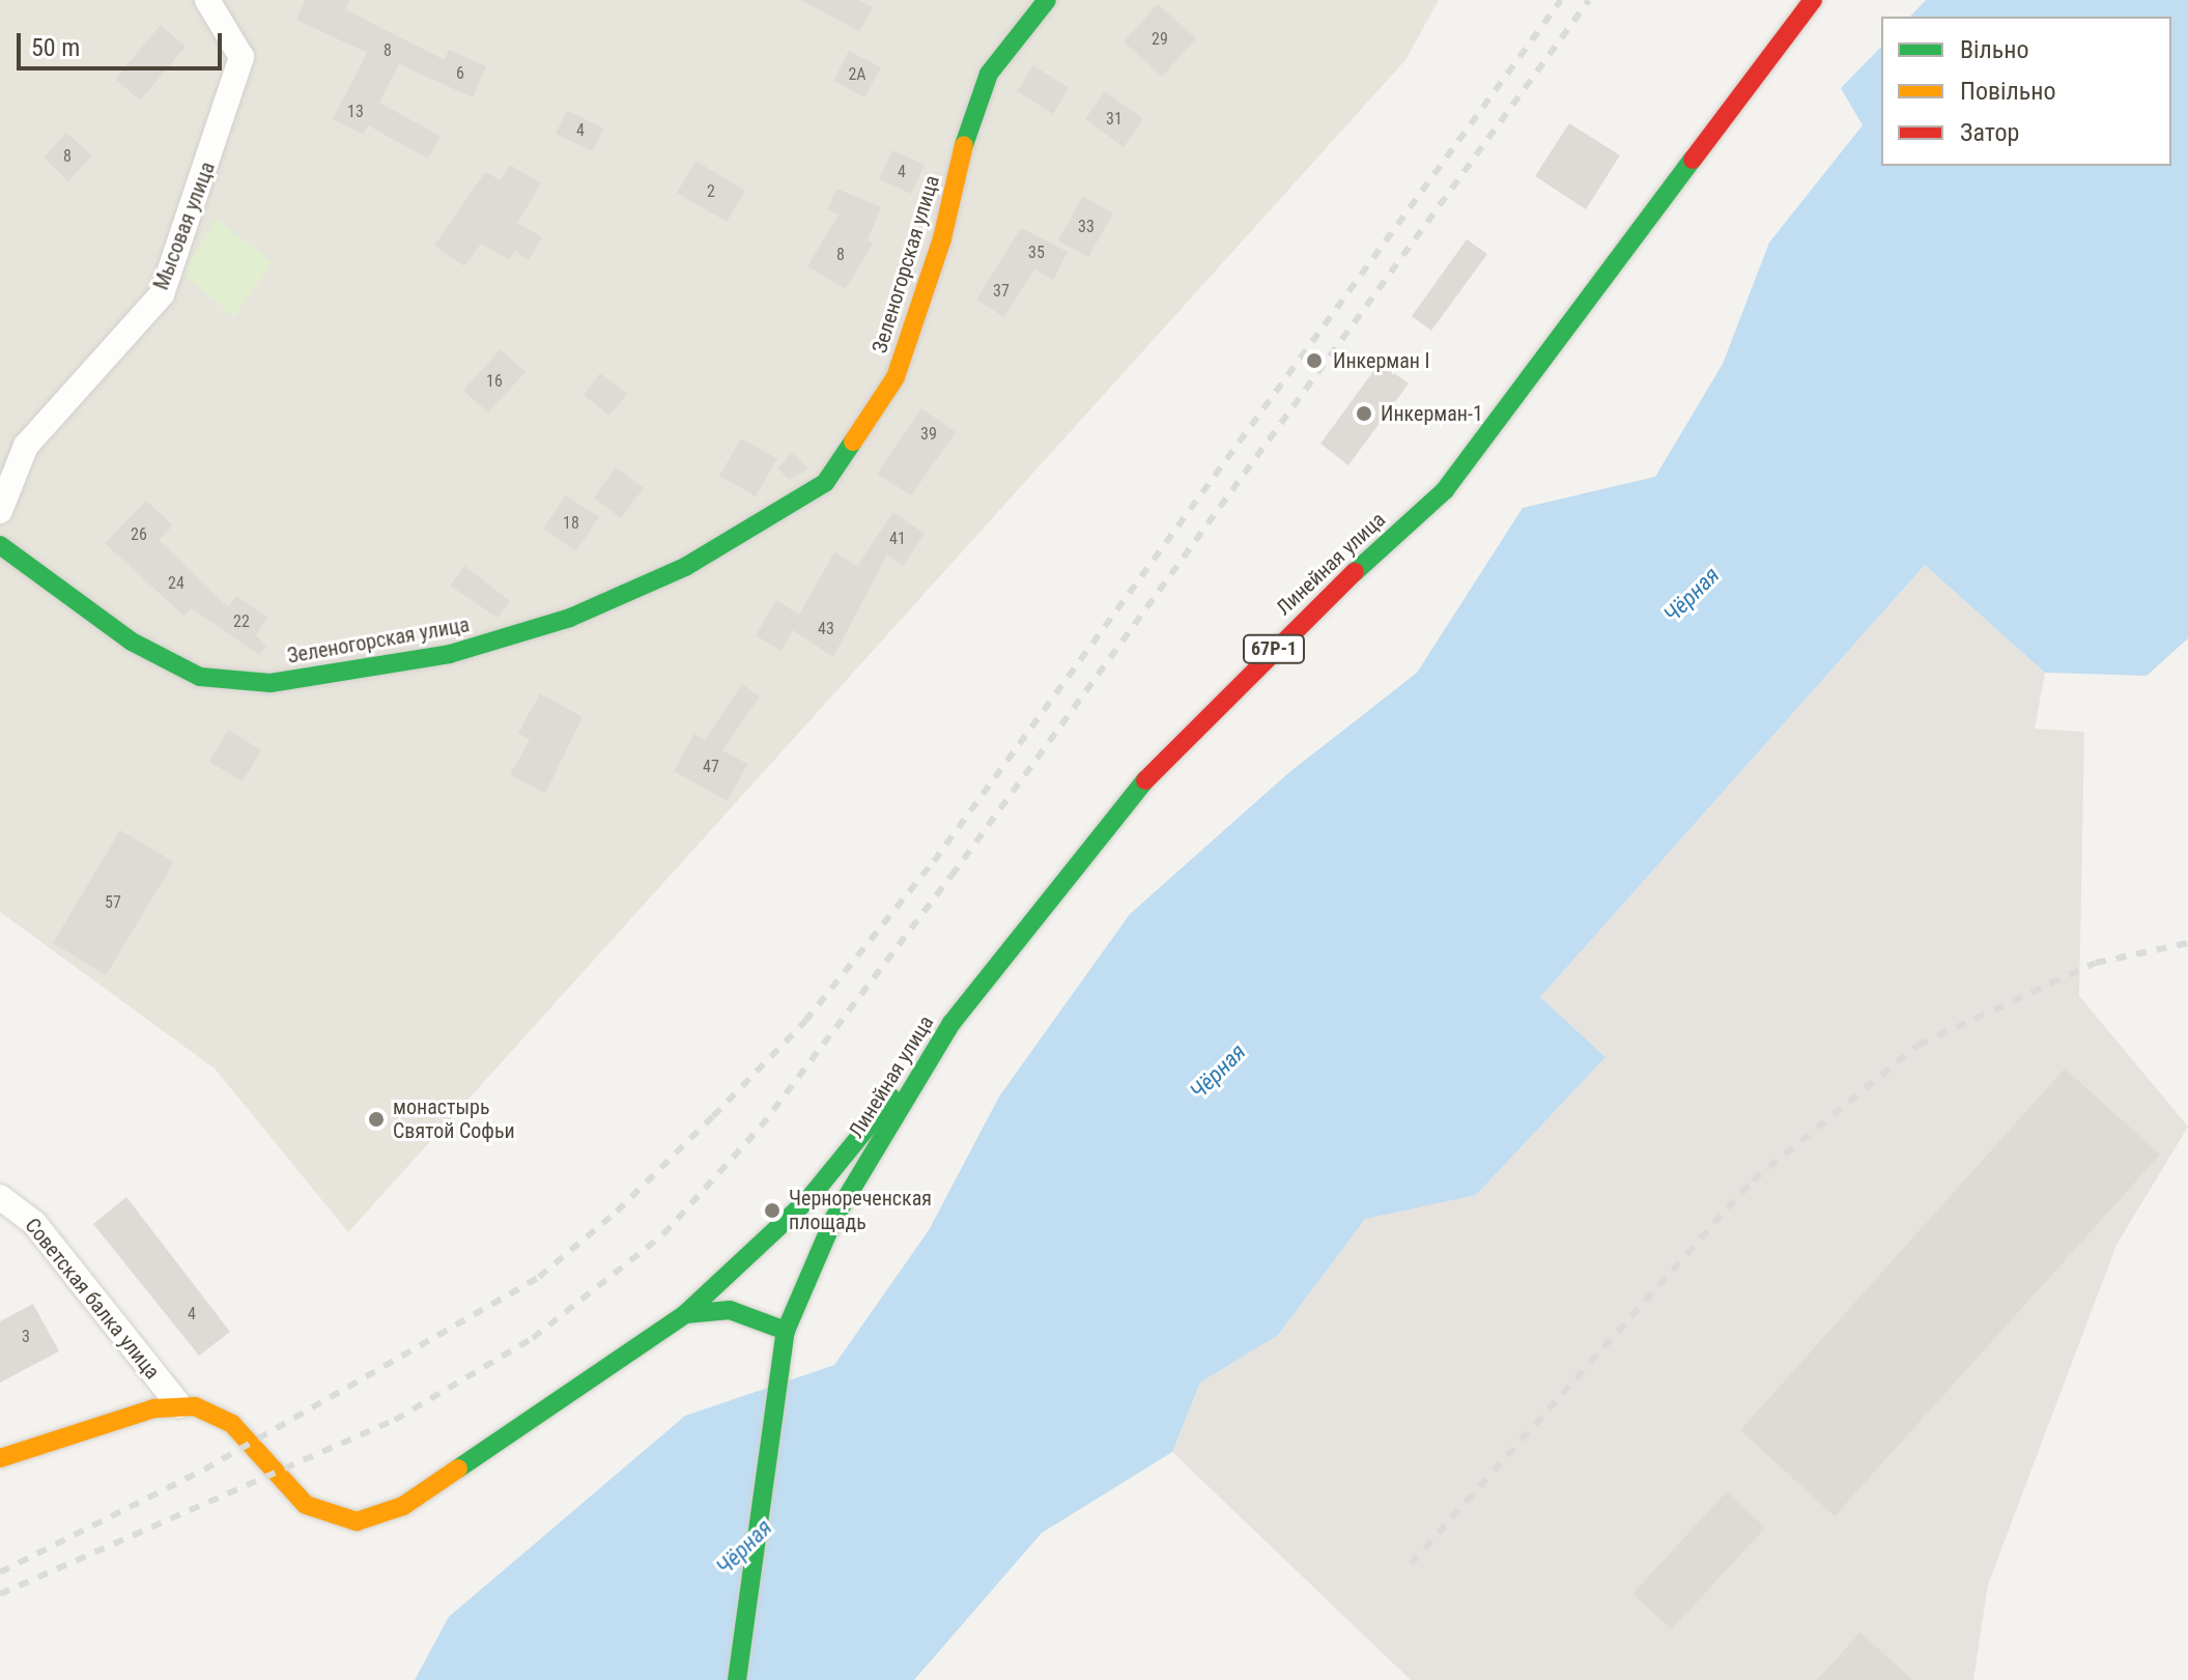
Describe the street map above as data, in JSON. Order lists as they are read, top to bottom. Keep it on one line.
{"streets":{"main road":["Зеленогорская улица","Линейная улица","67Р-1"],"street":["Мысовая улица","Советская балка улица"]},"crossings":[["Линейная улица","67Р-1"]],"water":["Чёрная"],"places":["Инкерман I","Инкерман-1","монастырь Святой Софьи","Чернореченская площадь"],"house_numbers":["29","8","6","2А","13","31","4","8","4","2","33","35","8","37","16","39","18","26","41","24","22","43","47","57","4","3"],"legend":["Вільно","Повільно","Затор"],"scale_bar":"50 m"}
